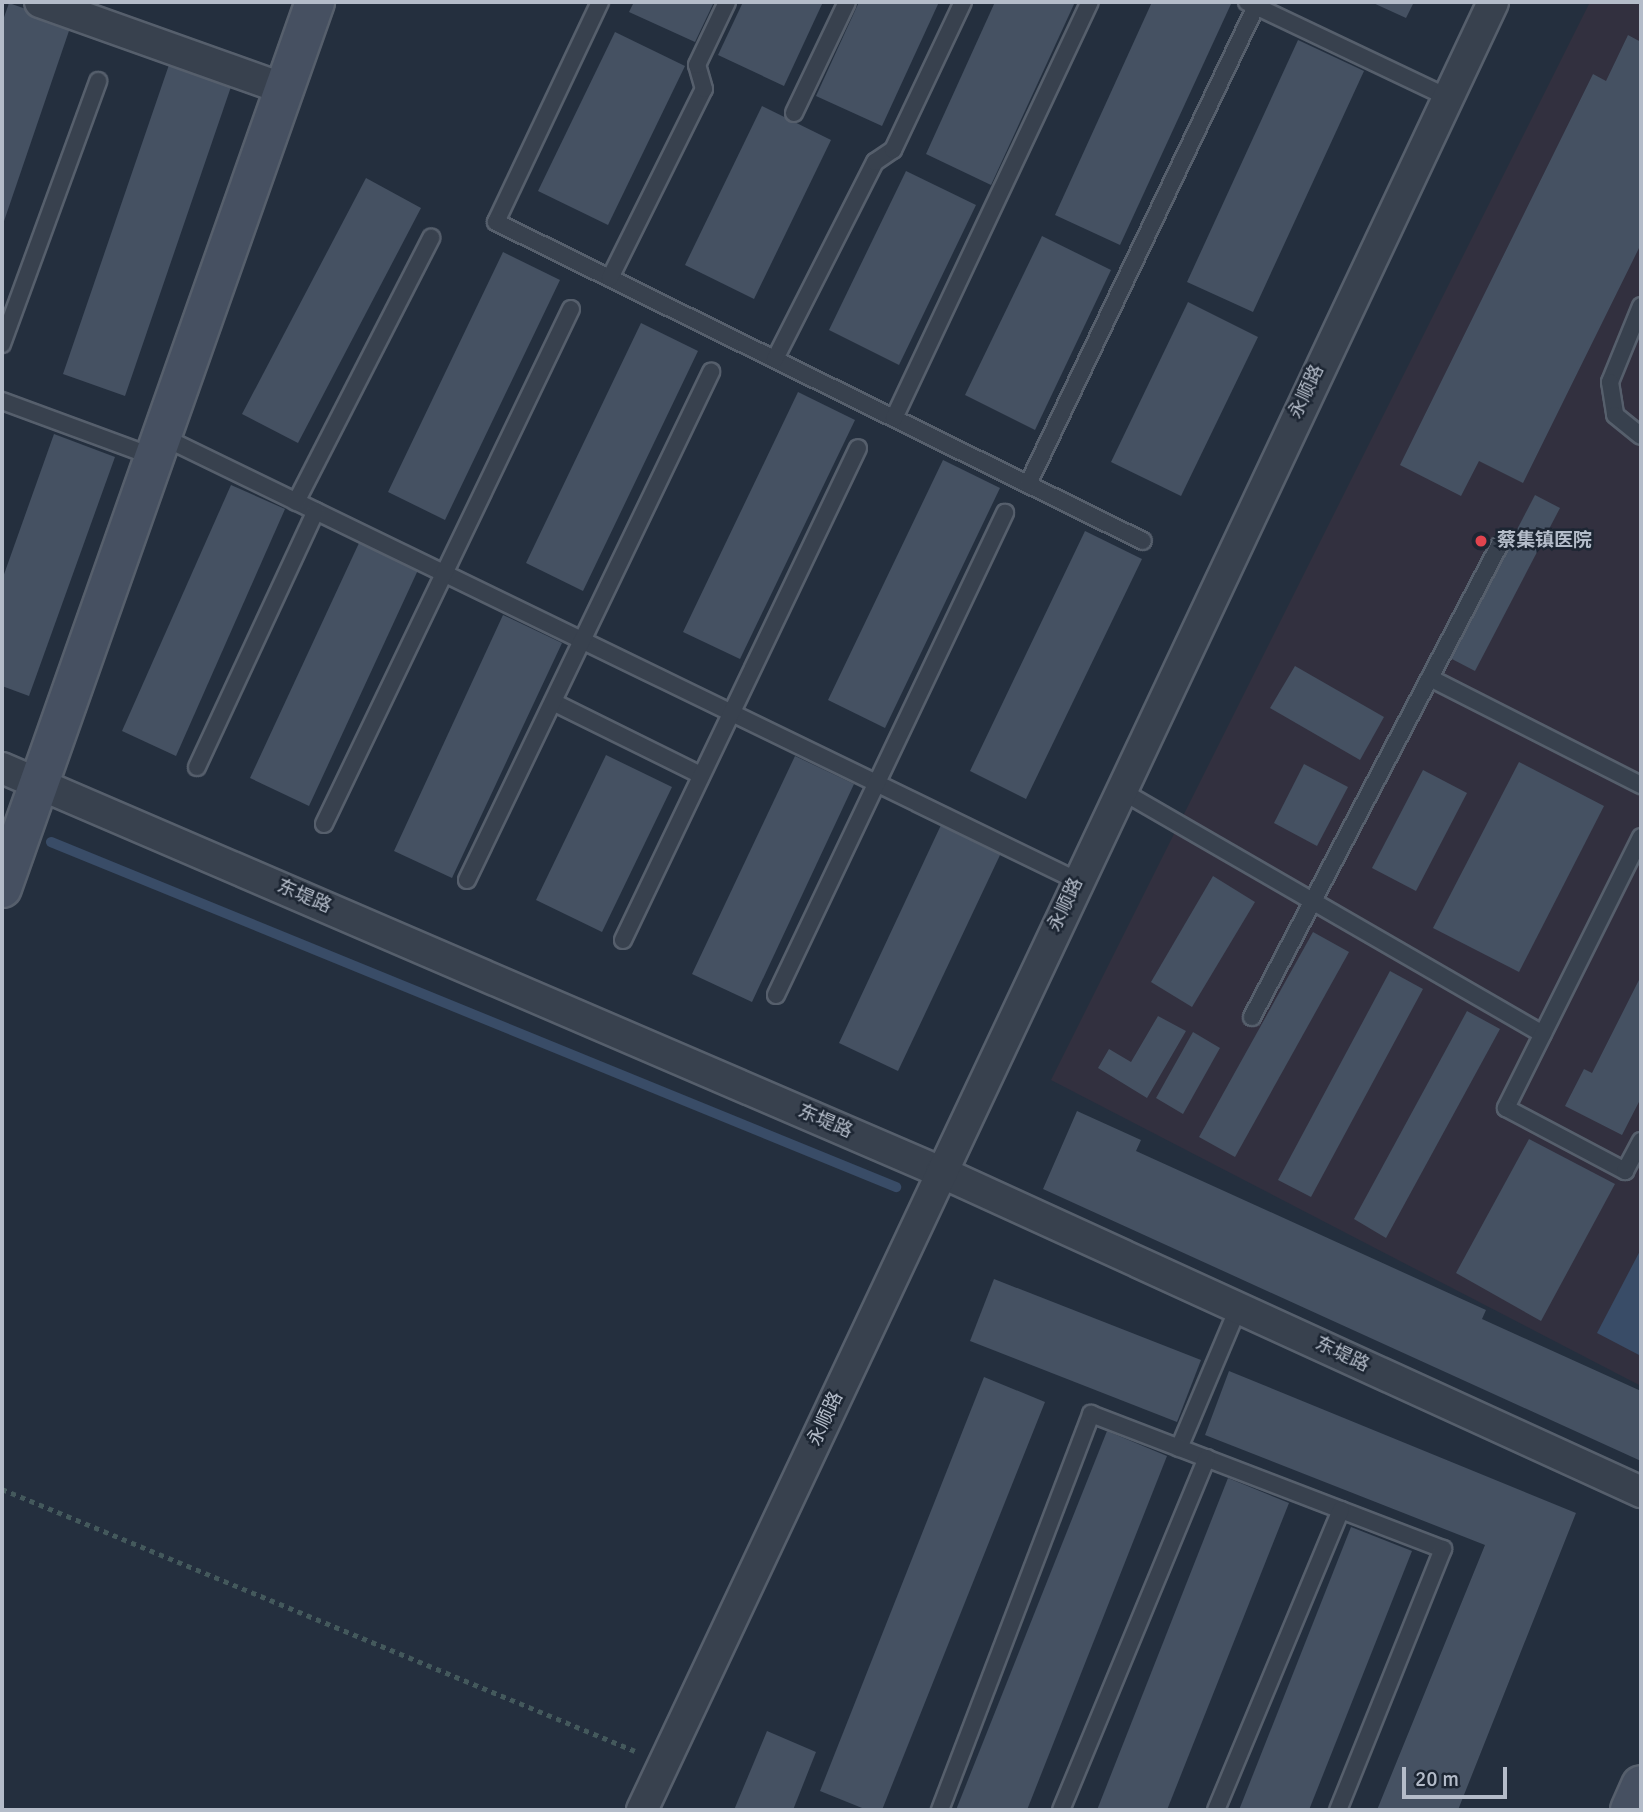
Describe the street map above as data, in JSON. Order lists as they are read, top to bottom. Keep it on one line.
{"streets":{"street":["永顺路","东堤路"]},"crossings":[["永顺路","东堤路"]],"places":["蔡集镇医院"],"scale_bar":"20 m"}
